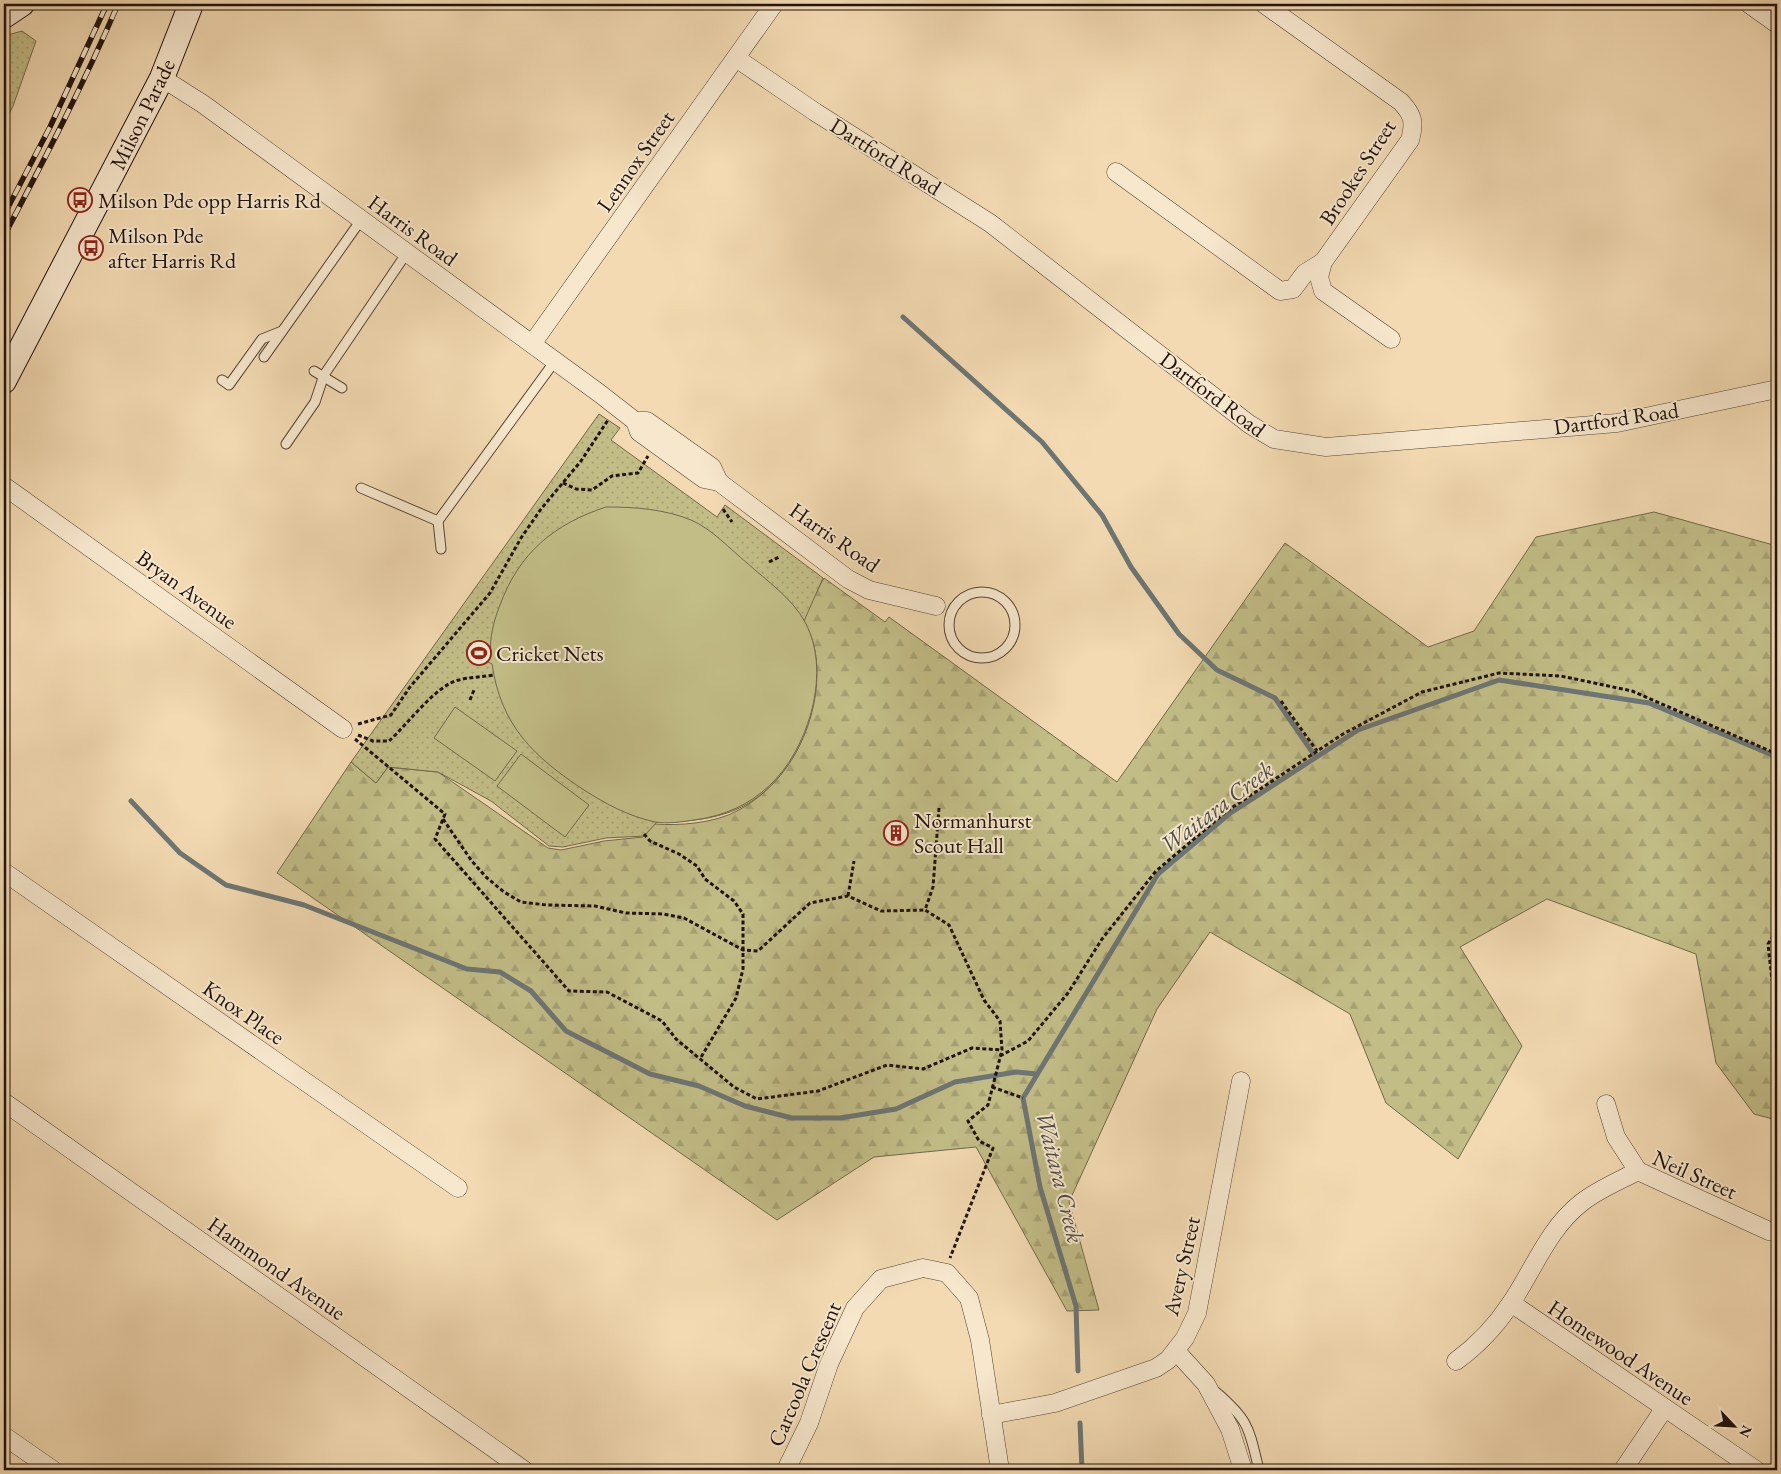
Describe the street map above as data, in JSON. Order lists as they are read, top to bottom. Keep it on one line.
{"streets":{"street":["Milson Parade","Dartford Road","Lennox Street","Brookes Street","Harris Road","Bryan Avenue","Knox Place","Neil Street","Avery Street","Hammond Avenue","Homewood Avenue","Carcoola Crescent"]},"crossings":[["Milson Parade","Harris Road"],["Dartford Road","Lennox Street"],["Lennox Street","Harris Road"],["Neil Street","Homewood Avenue"],["Avery Street","Carcoola Crescent"]],"water":["Waitara Creek"],"places":{"bus stop":["Milson Pde opp Harris Rd","Milson Pde after Harris Rd"],"sports":["Cricket Nets"],"building":["Normanhurst Scout Hall"]},"north":"bottom right"}
